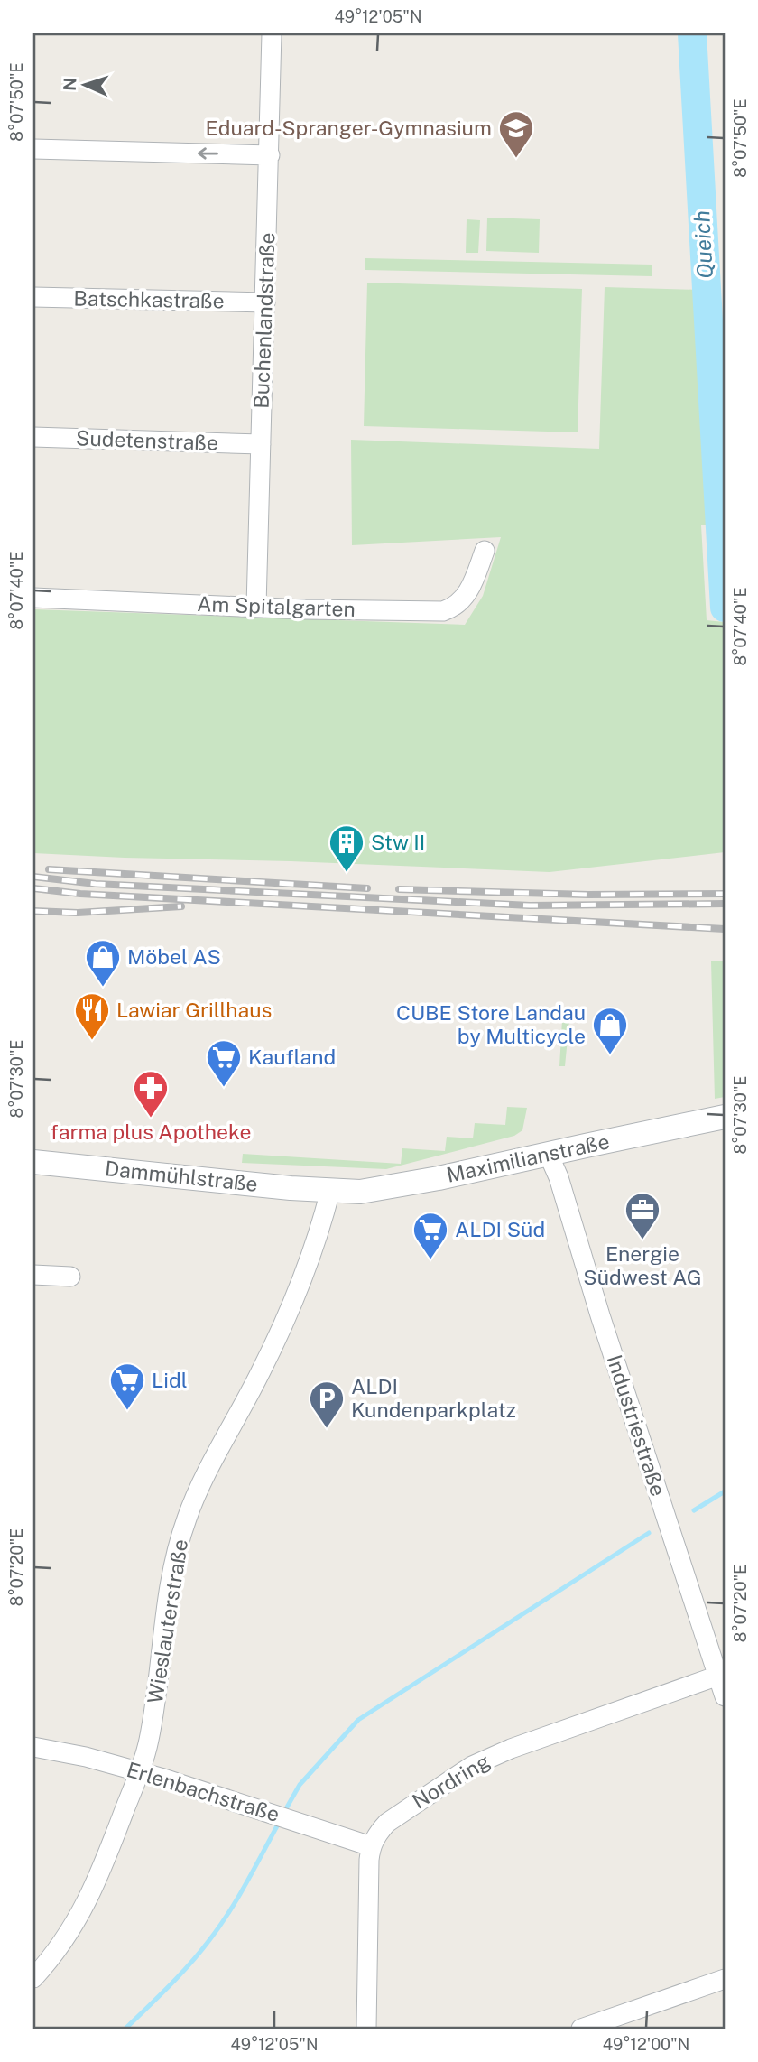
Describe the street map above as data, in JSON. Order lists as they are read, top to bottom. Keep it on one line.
{"streets":{"street":["Batschkastraße","Buchenlandstraße","Sudetenstraße","Am Spitalgarten","Maximilianstraße","Dammühlstraße","Industriestraße","Wieslauterstraße","Nordring","Erlenbachstraße"]},"crossings":[["Batschkastraße","Buchenlandstraße"],["Buchenlandstraße","Sudetenstraße"],["Buchenlandstraße","Am Spitalgarten"],["Maximilianstraße","Dammühlstraße"],["Maximilianstraße","Industriestraße"],["Maximilianstraße","Wieslauterstraße"],["Dammühlstraße","Wieslauterstraße"],["Industriestraße","Nordring"],["Wieslauterstraße","Erlenbachstraße"],["Nordring","Erlenbachstraße"]],"water":["Queich"],"places":{"school or university":["Eduard-Spranger-Gymnasium"],"building":["Stw II"],"shop":["Möbel AS","CUBE Store Landau by Multicycle"],"restaurant":["Lawiar Grillhaus"],"supermarket":["Kaufland","ALDI Süd","Lidl"],"pharmacy":["farma plus Apotheke"],"office":["Energie Südwest AG"],"parking":["ALDI Kundenparkplatz"]},"north":"left","coordinates":["49°12'05\"N","8°07'50\"E","8°07'40\"E","8°07'30\"E","8°07'20\"E","49°12'00\"N"]}
